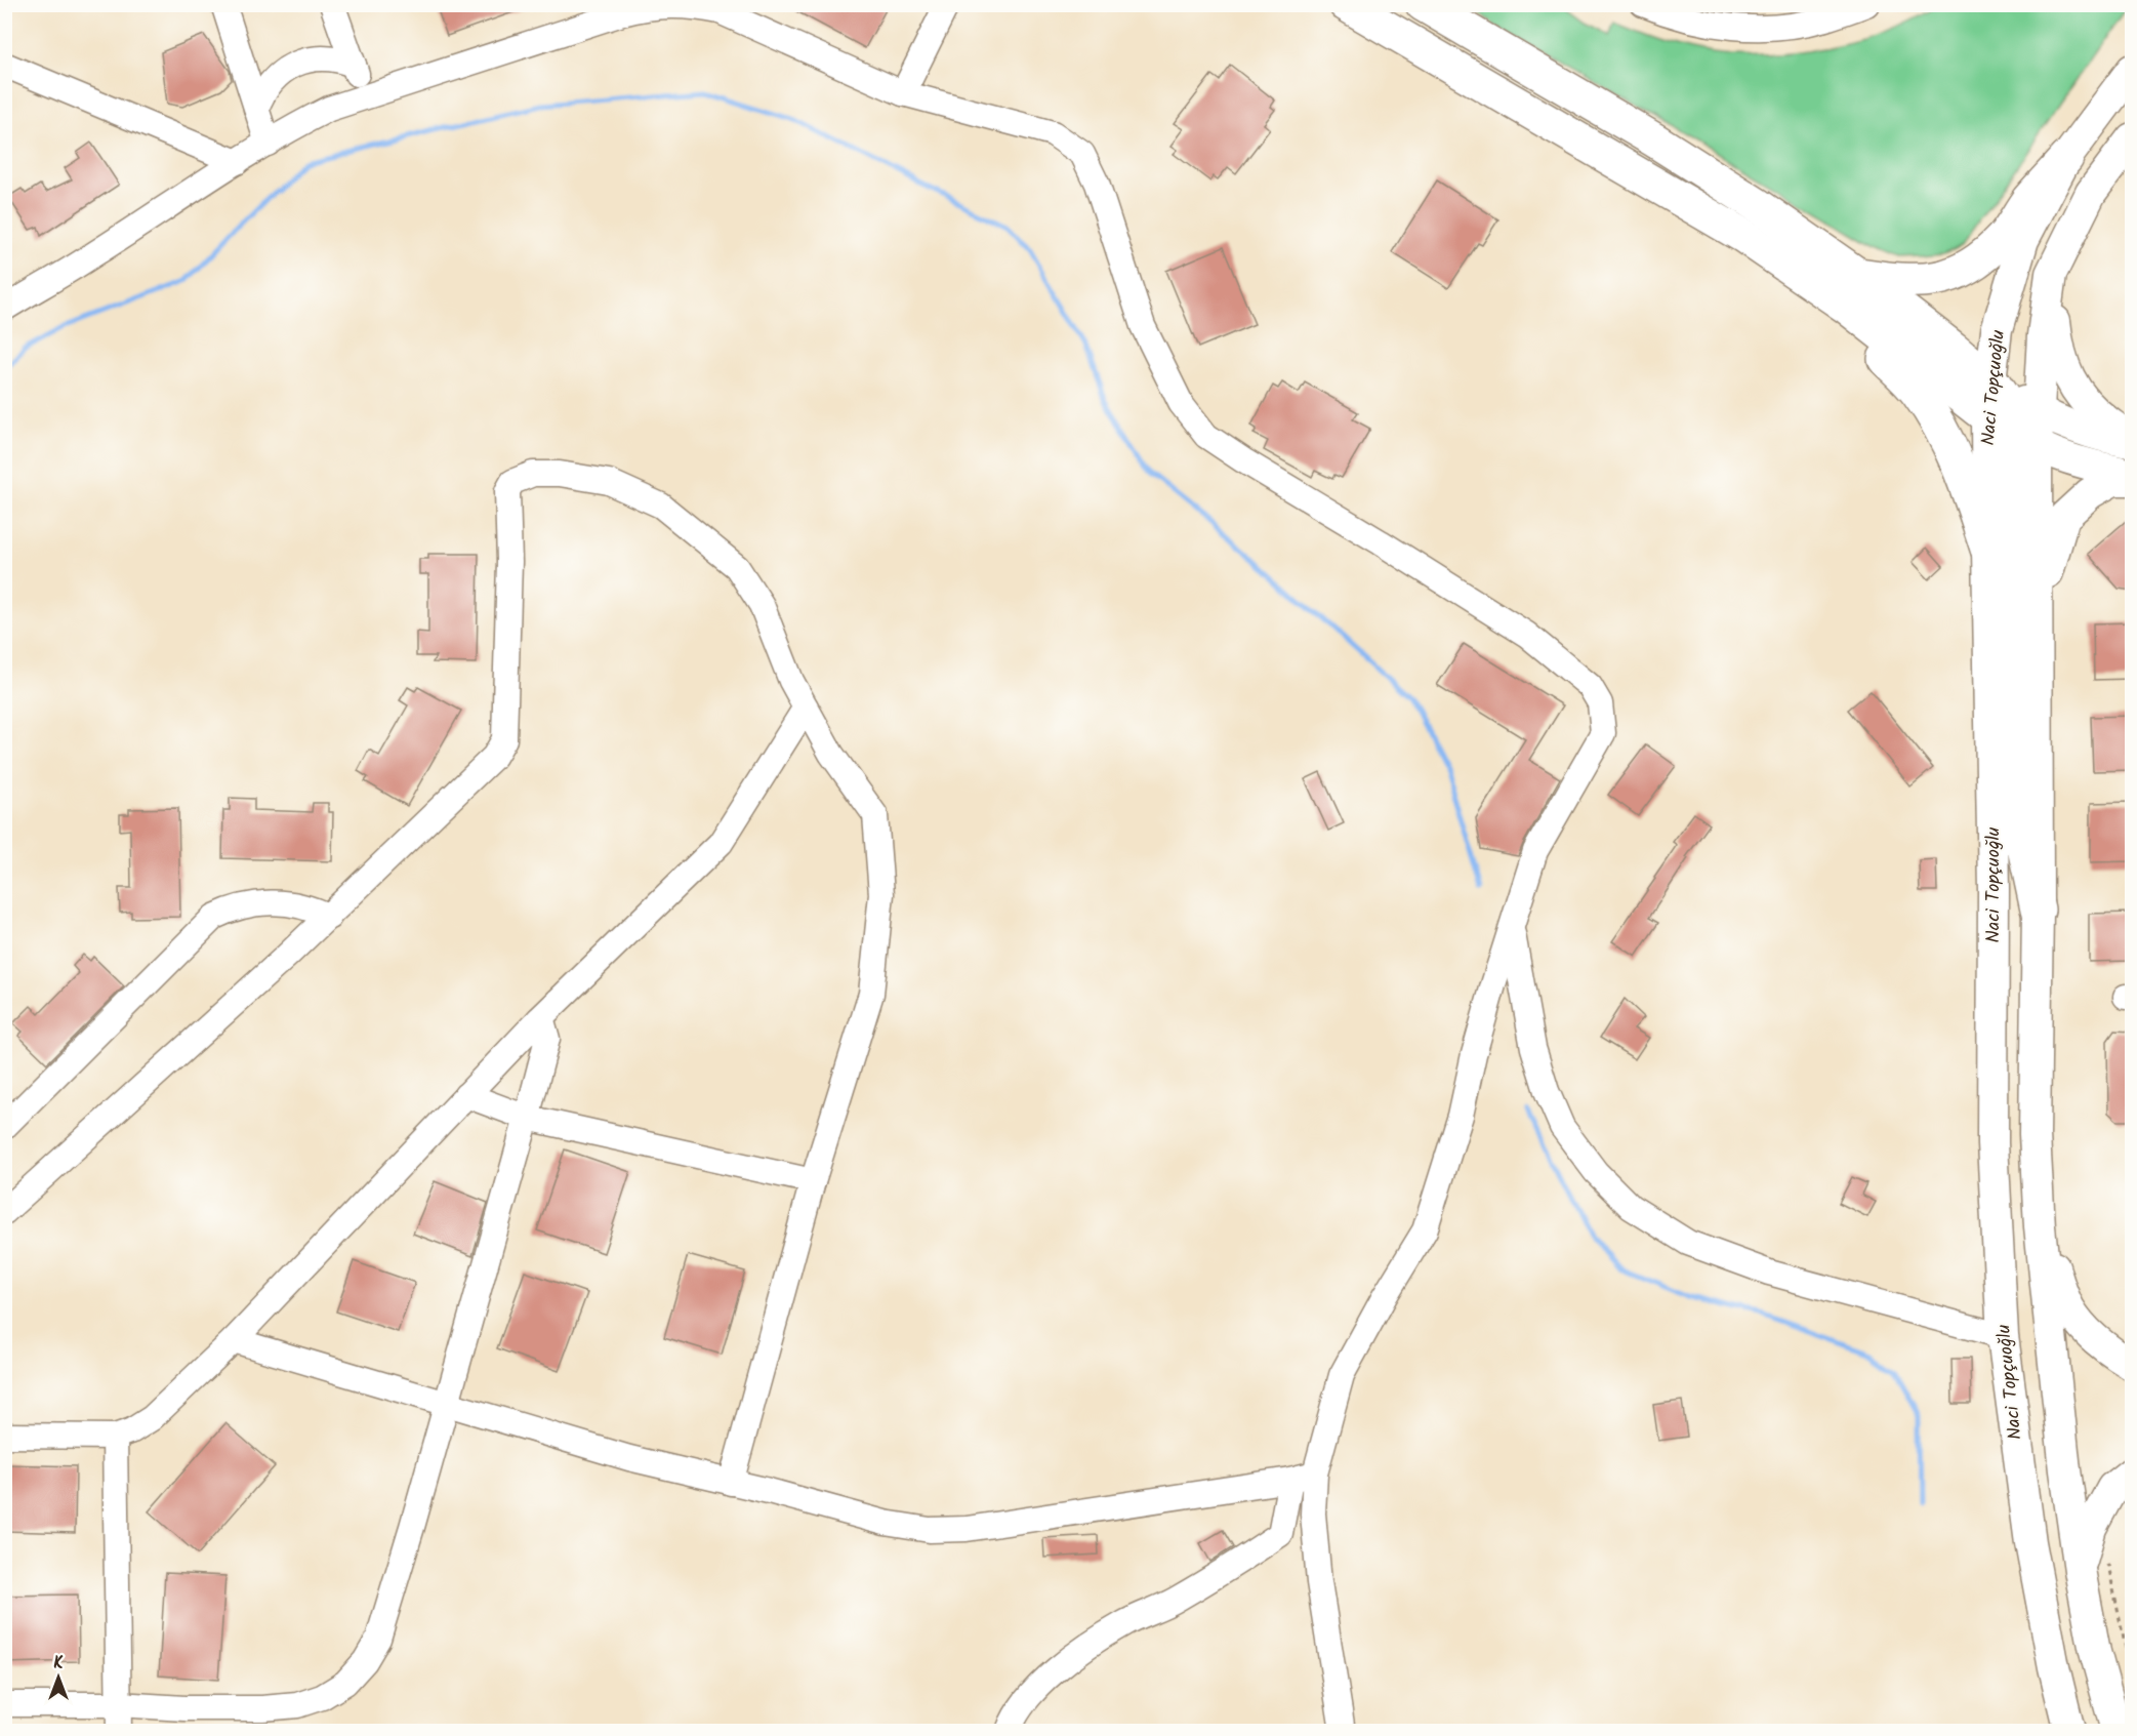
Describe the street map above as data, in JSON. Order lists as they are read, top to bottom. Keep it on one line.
{"streets":{"main road":["Naci Topçuoğlu"]},"north":"top"}
